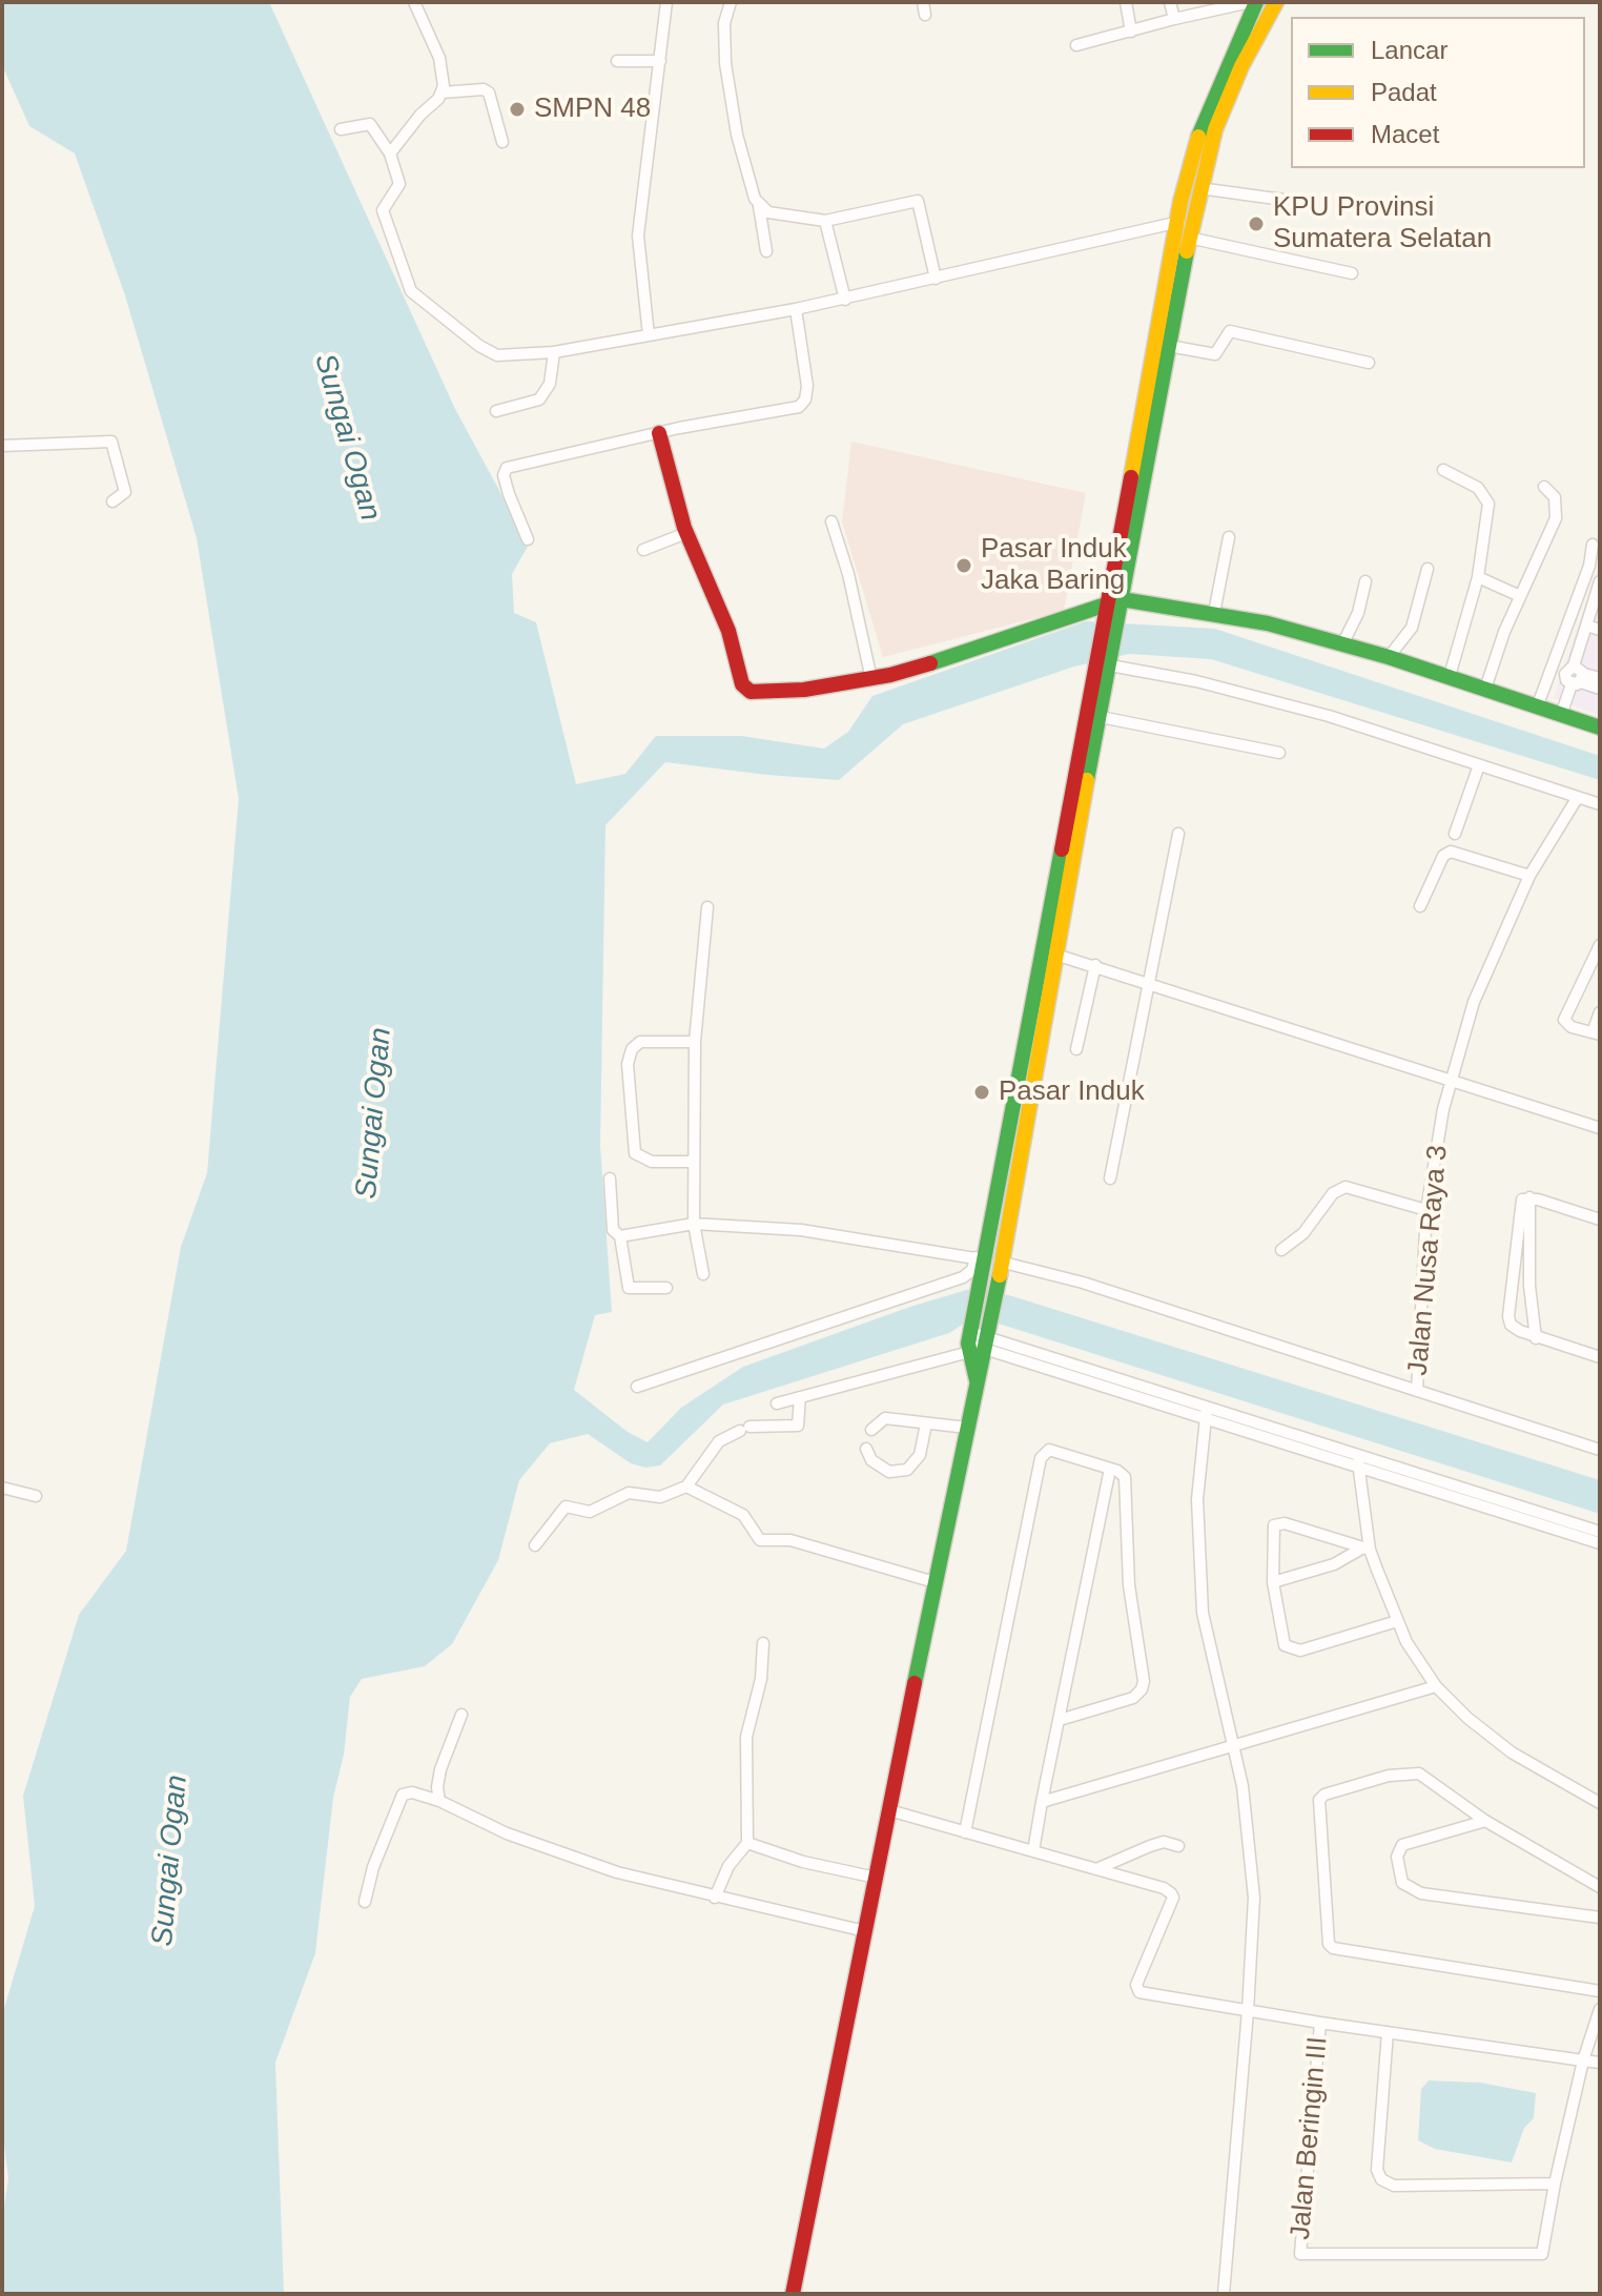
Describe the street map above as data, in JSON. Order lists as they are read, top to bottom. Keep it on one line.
{"streets":{"street":["Jalan Nusa Raya 3","Jalan Beringin III"]},"water":["Sungai Ogan"],"places":["SMPN 48","KPU Provinsi Sumatera Selatan","Pasar Induk Jaka Baring","Pasar Induk"],"legend":["Lancar","Padat","Macet"]}
